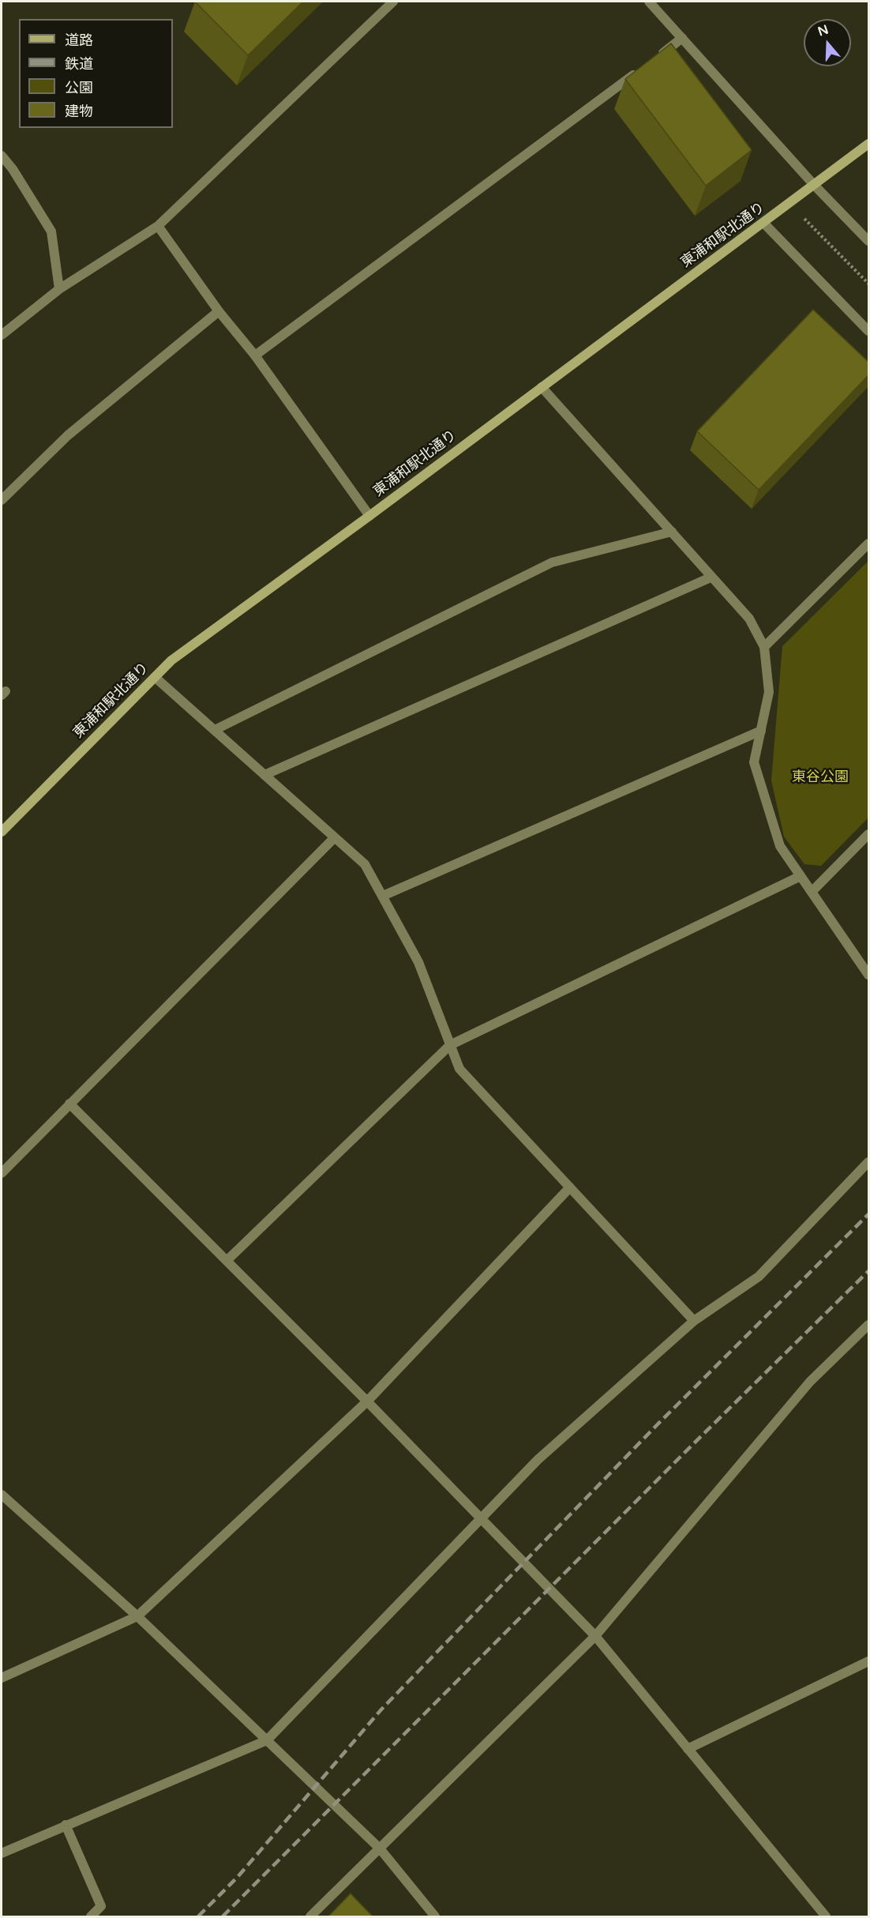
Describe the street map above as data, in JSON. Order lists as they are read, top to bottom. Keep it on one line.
{"streets":{"street":["東浦和駅北通り"]},"parks":["東谷公園"],"legend":["道路","鉄道","公園","建物"],"north":"top"}
